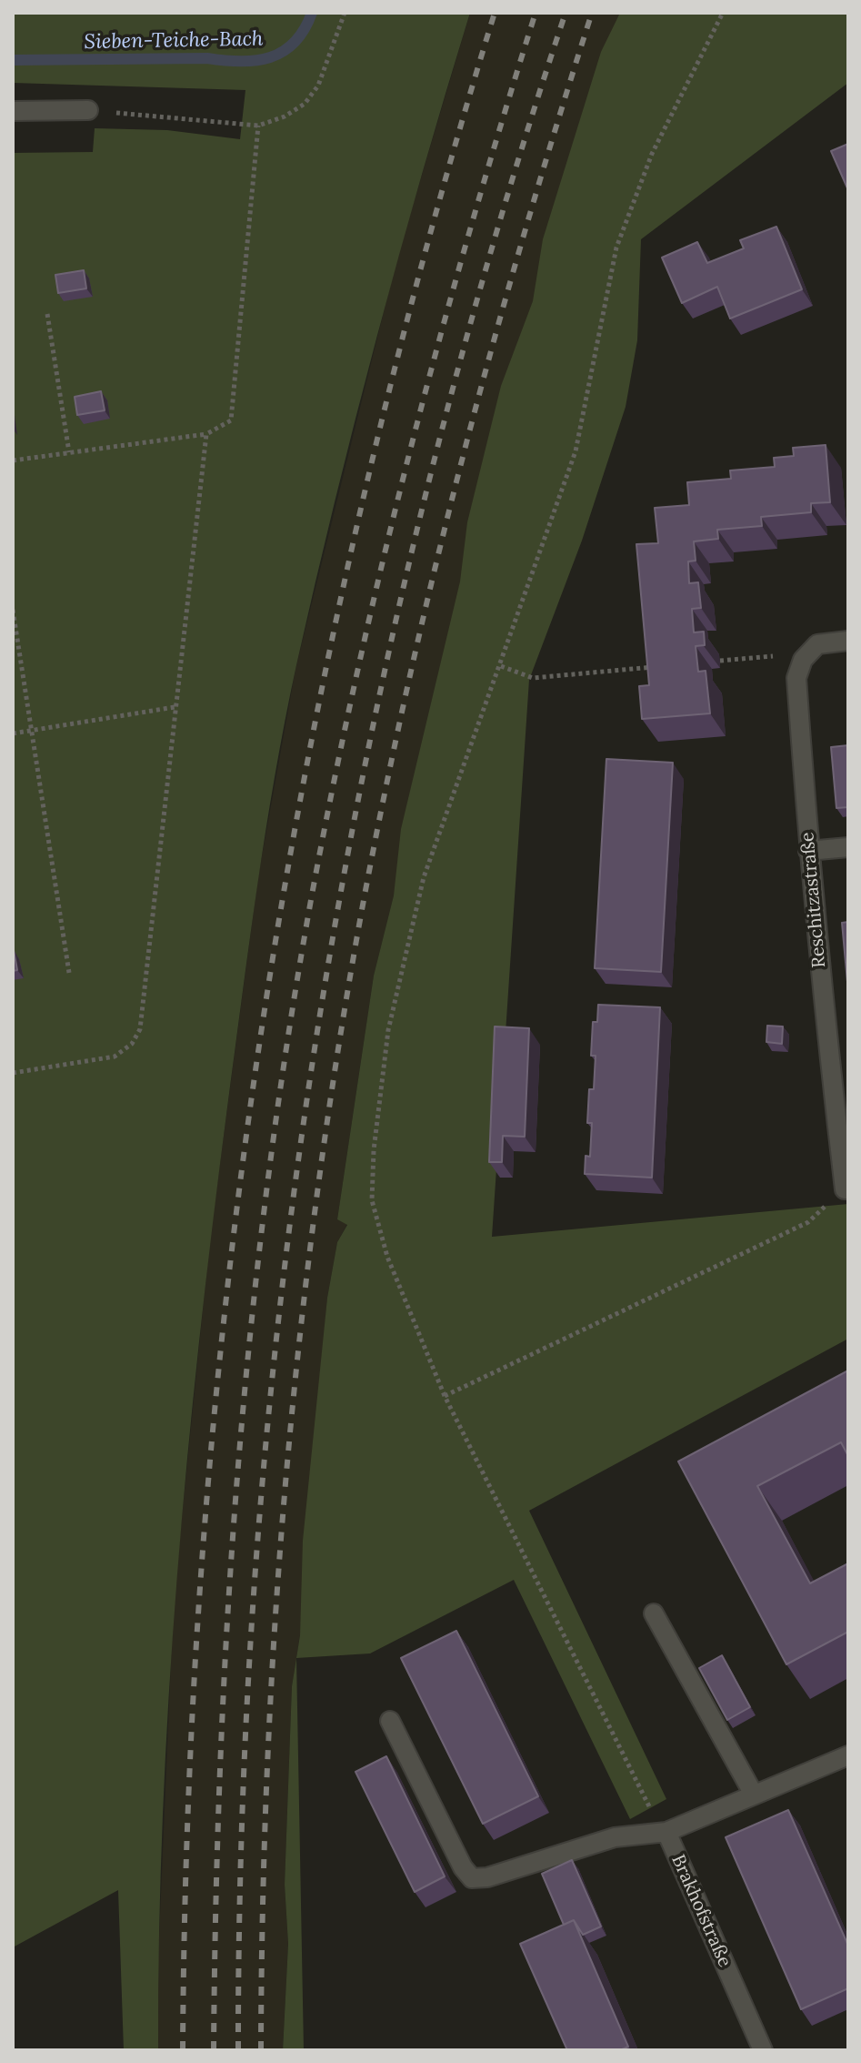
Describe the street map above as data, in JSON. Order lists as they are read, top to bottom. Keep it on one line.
{"streets":{"street":["Reschitzastraße","Brakhofstraße"]},"water":["Sieben-Teiche-Bach"]}
